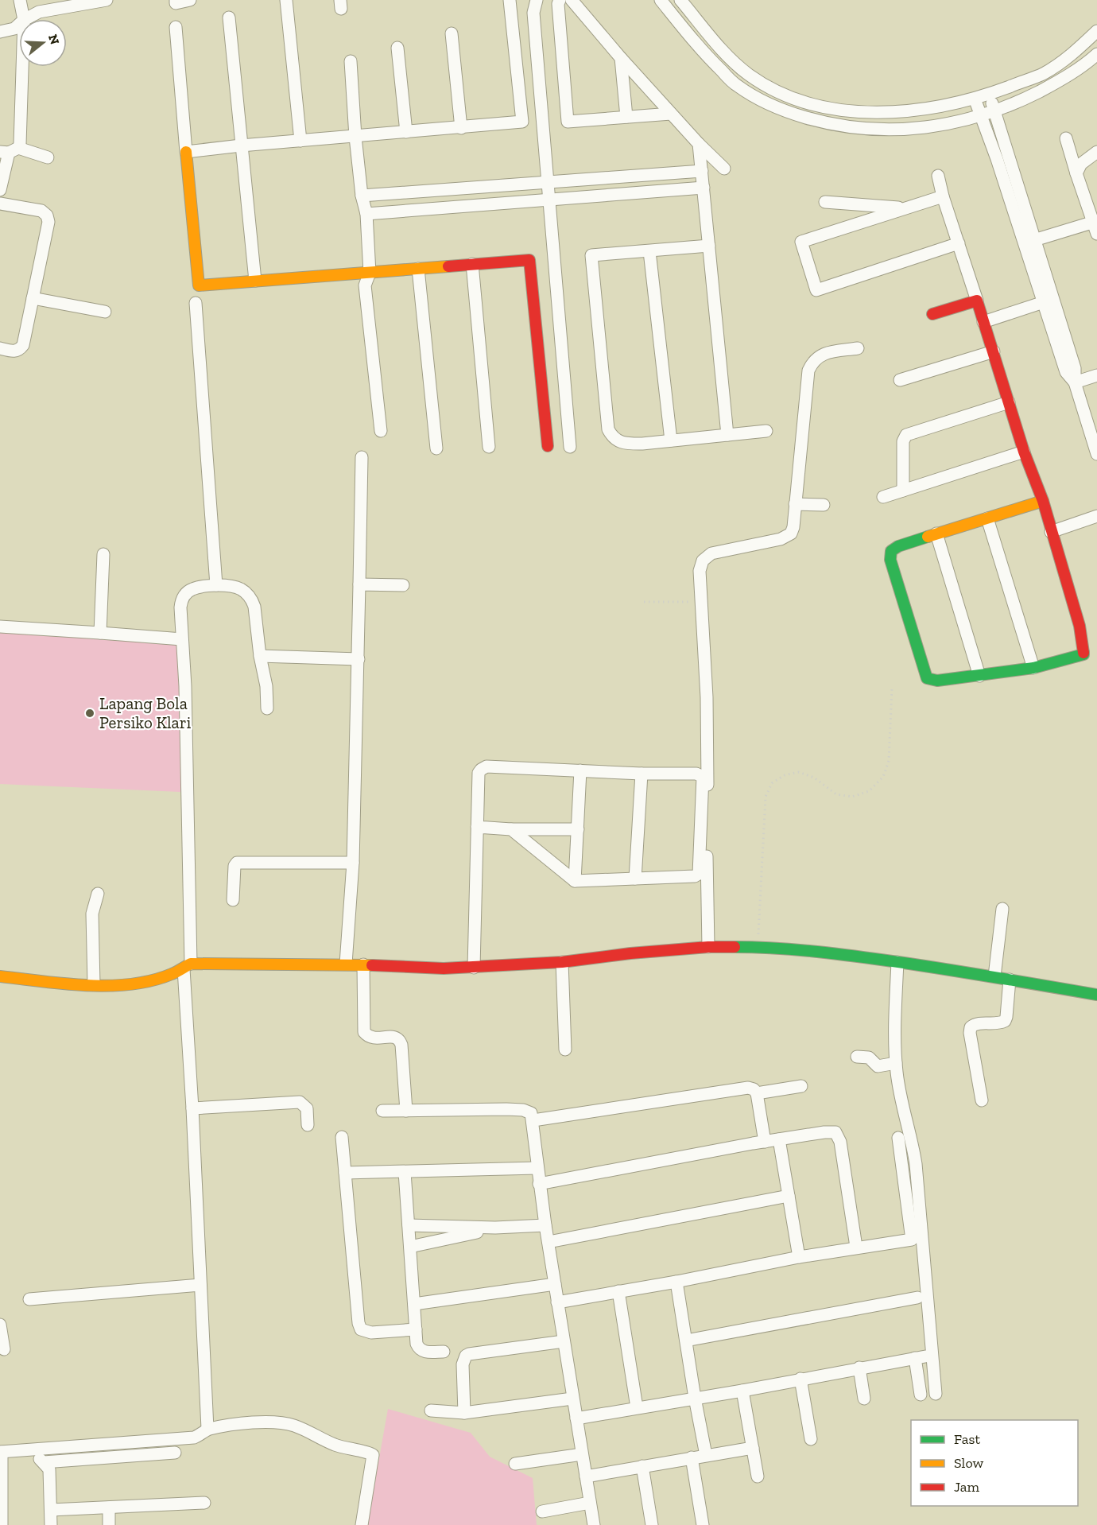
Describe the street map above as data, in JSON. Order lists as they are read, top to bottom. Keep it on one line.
{"places":["Lapang Bola Persiko Klari"],"legend":["Fast","Slow","Jam"],"north":"right"}
